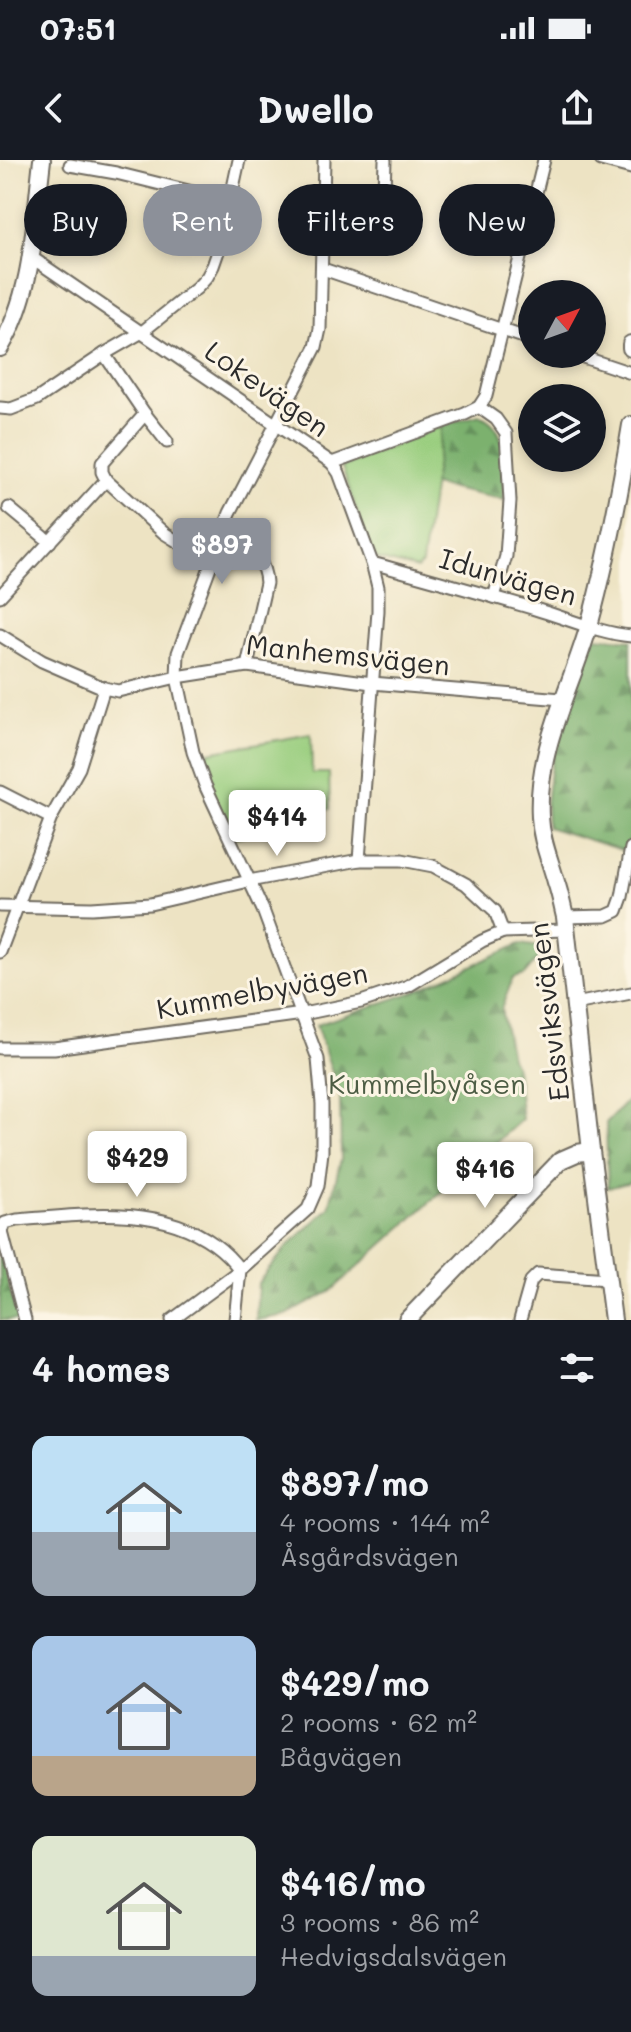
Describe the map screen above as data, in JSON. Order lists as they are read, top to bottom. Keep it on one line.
{"streets":{"street":["Lokevägen","Idunvägen","Manhemsvägen","Kummelbyvägen","Edsviksvägen"]},"crossings":[["Idunvägen","Edsviksvägen"],["Manhemsvägen","Edsviksvägen"],["Kummelbyvägen","Edsviksvägen"]],"parks":["Kummelbyåsen"],"north":"top right","page":{"status":"07:51","header":"Dwello","chip":["Buy","Rent","Filters","New"],"price":["$897","$414","$429","$416"],"heading":"4 homes","list":[{"name":"$897/mo","note":"4 rooms · 144 m² · Åsgårdsvägen"},{"name":"$429/mo","note":"2 rooms · 62 m² · Bågvägen"},{"name":"$416/mo","note":"3 rooms · 86 m² · Hedvigsdalsvägen"}]}}
